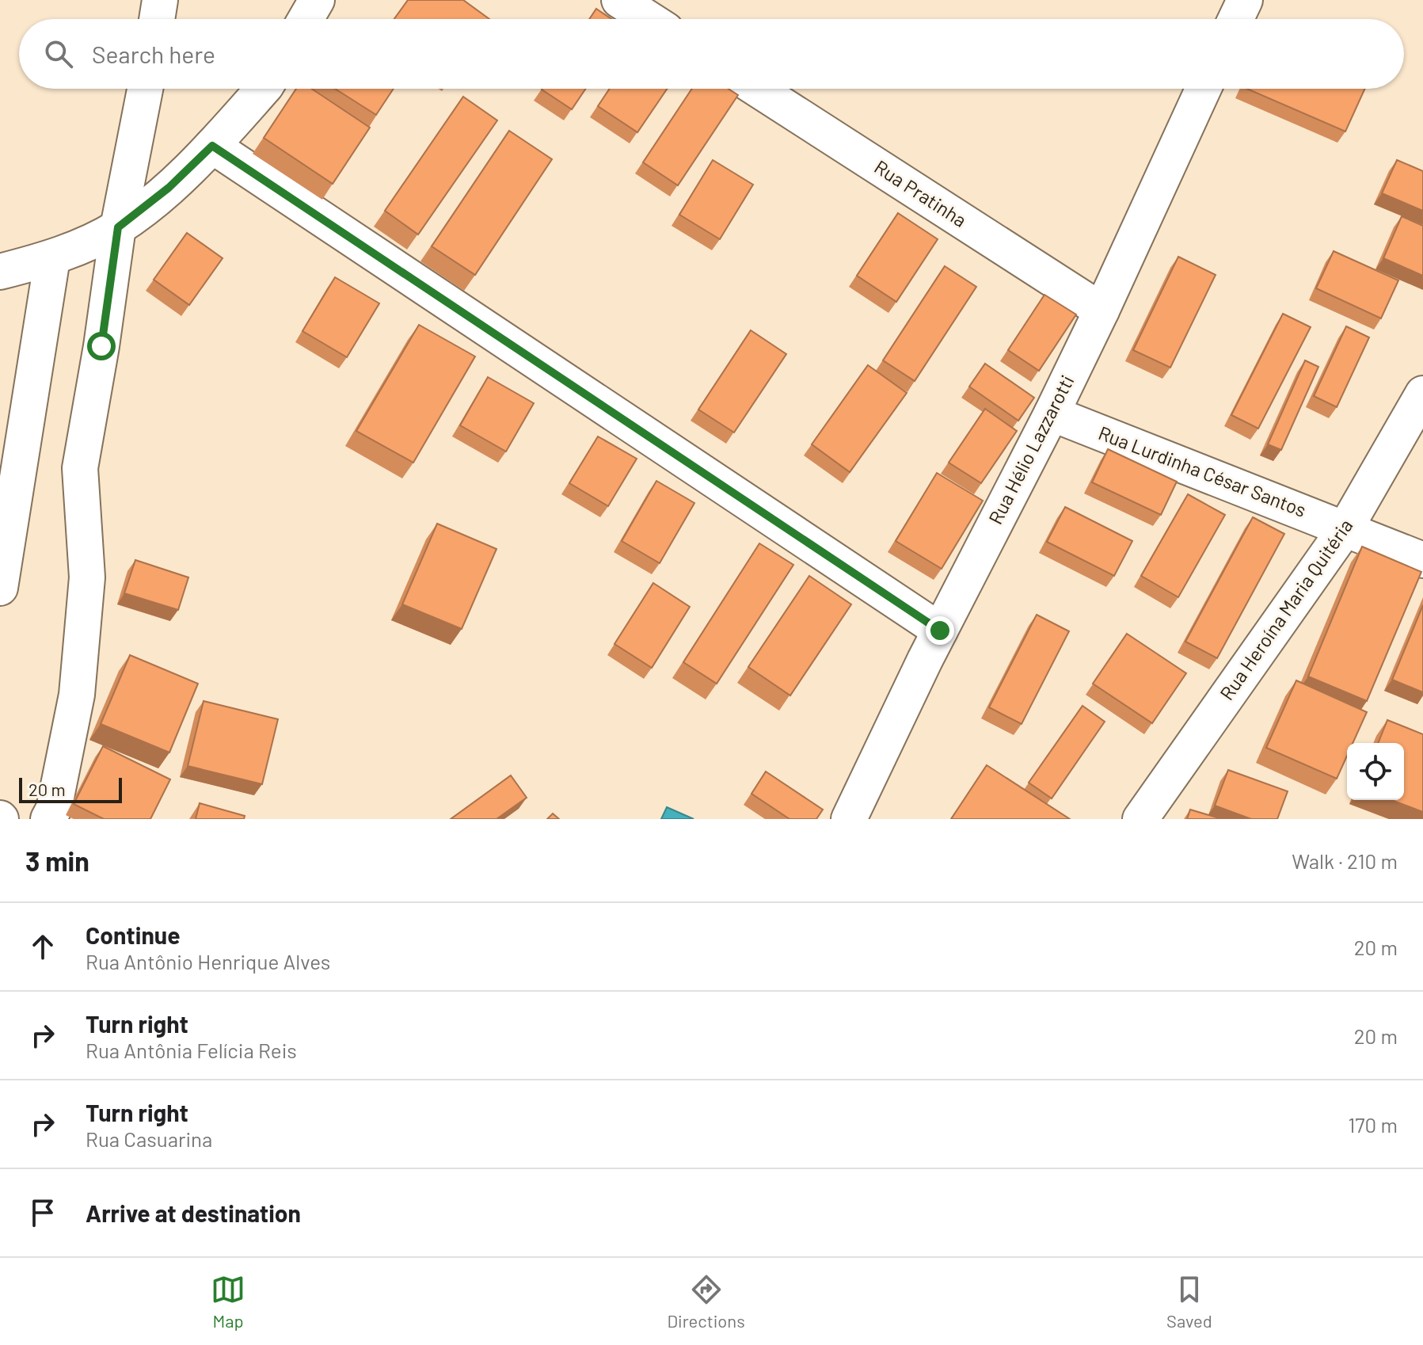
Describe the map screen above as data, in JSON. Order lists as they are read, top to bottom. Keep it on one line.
{"streets":{"street":["Rua Pratinha","Rua Hélio Lazzarotti","Rua Lurdinha César Santos","Rua Heroína Maria Quitéria"]},"crossings":[["Rua Pratinha","Rua Hélio Lazzarotti"],["Rua Hélio Lazzarotti","Rua Lurdinha César Santos"],["Rua Lurdinha César Santos","Rua Heroína Maria Quitéria"]],"scale_bar":"20 m","page":{"search":"Search here","scale":"20 m","heading":["3 min","Walk · 210 m"],"list":[["Continue","Rua Antônio Henrique Alves","20 m"],["Turn right","Rua Antônia Felícia Reis","20 m"],["Turn right","Rua Casuarina","170 m"],"Arrive at destination"],"nav":["Map","Directions","Saved"]}}
